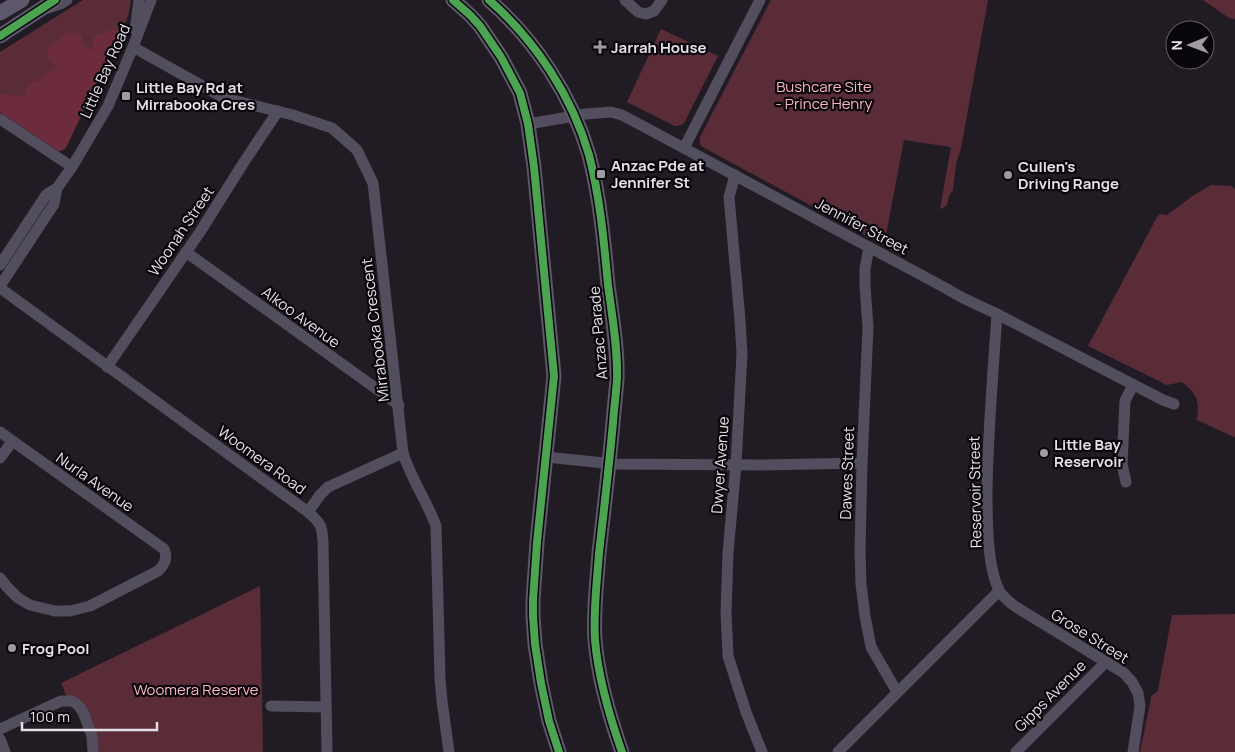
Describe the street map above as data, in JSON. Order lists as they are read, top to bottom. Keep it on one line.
{"streets":{"main road":["Anzac Parade"],"street":["Little Bay Road","Jennifer Street","Woonah Street","Alkoo Avenue","Mirrabooka Crescent","Woomera Road","Dwyer Avenue","Dawes Street","Nurla Avenue","Reservoir Street","Grose Street","Gipps Avenue"]},"crossings":[["Little Bay Road","Mirrabooka Crescent"],["Little Bay Road","Woomera Road"],["Jennifer Street","Anzac Parade"],["Jennifer Street","Dwyer Avenue"],["Jennifer Street","Dawes Street"],["Jennifer Street","Reservoir Street"],["Woonah Street","Alkoo Avenue"],["Woonah Street","Mirrabooka Crescent"],["Woonah Street","Woomera Road"],["Alkoo Avenue","Mirrabooka Crescent"],["Reservoir Street","Grose Street"],["Grose Street","Gipps Avenue"]],"parks":["Bushcare Site - Prince Henry","Woomera Reserve"],"places":{"health":["Jarrah House"],"transit":["Little Bay Rd at Mirrabooka Cres","Anzac Pde at Jennifer St"],"other":["Cullen's Driving Range","Little Bay Reservoir","Frog Pool"]},"scale_bar":"100 m","north":"left"}
